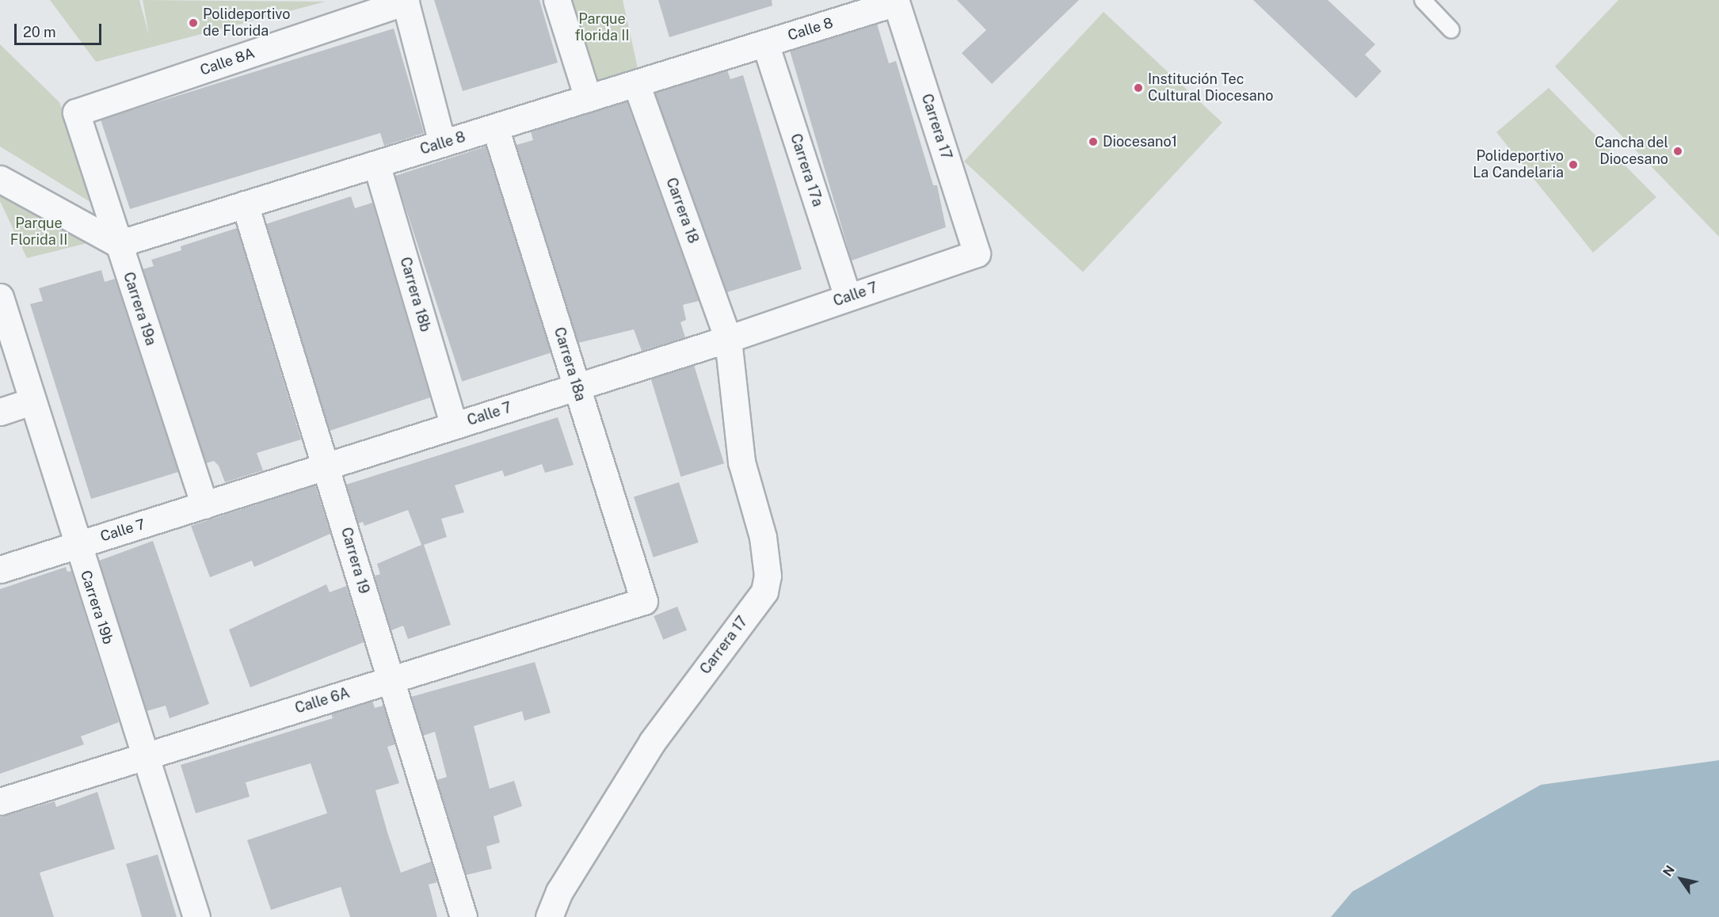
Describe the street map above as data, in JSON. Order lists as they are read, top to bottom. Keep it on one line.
{"streets":{"street":["Calle 8","Calle 8A","Carrera 17","Carrera 17a","Carrera 18","Carrera 18b","Calle 7","Carrera 19a","Carrera 18a","Carrera 19","Carrera 19b","Calle 6A"]},"crossings":[["Calle 8","Carrera 17"],["Calle 8","Carrera 17a"],["Calle 8","Carrera 18"],["Calle 8","Carrera 18b"],["Calle 8","Carrera 19a"],["Calle 8","Carrera 18a"],["Calle 8","Carrera 19"],["Calle 8A","Carrera 19a"],["Carrera 17","Carrera 18"],["Carrera 17","Calle 7"],["Carrera 17a","Calle 7"],["Carrera 18","Calle 7"],["Carrera 18b","Calle 7"],["Calle 7","Carrera 19a"],["Calle 7","Carrera 18a"],["Calle 7","Carrera 19"],["Calle 7","Carrera 19b"],["Carrera 18a","Calle 6A"],["Carrera 19","Calle 6A"],["Carrera 19b","Calle 6A"]],"parks":["Parque florida II","Parque Florida II"],"places":["Polideportivo de Florida","Institución Tec Cultural Diocesano","Diocesano1","Cancha del Diocesano","Polideportivo La Candelaria"],"scale_bar":"20 m","north":"top left"}
